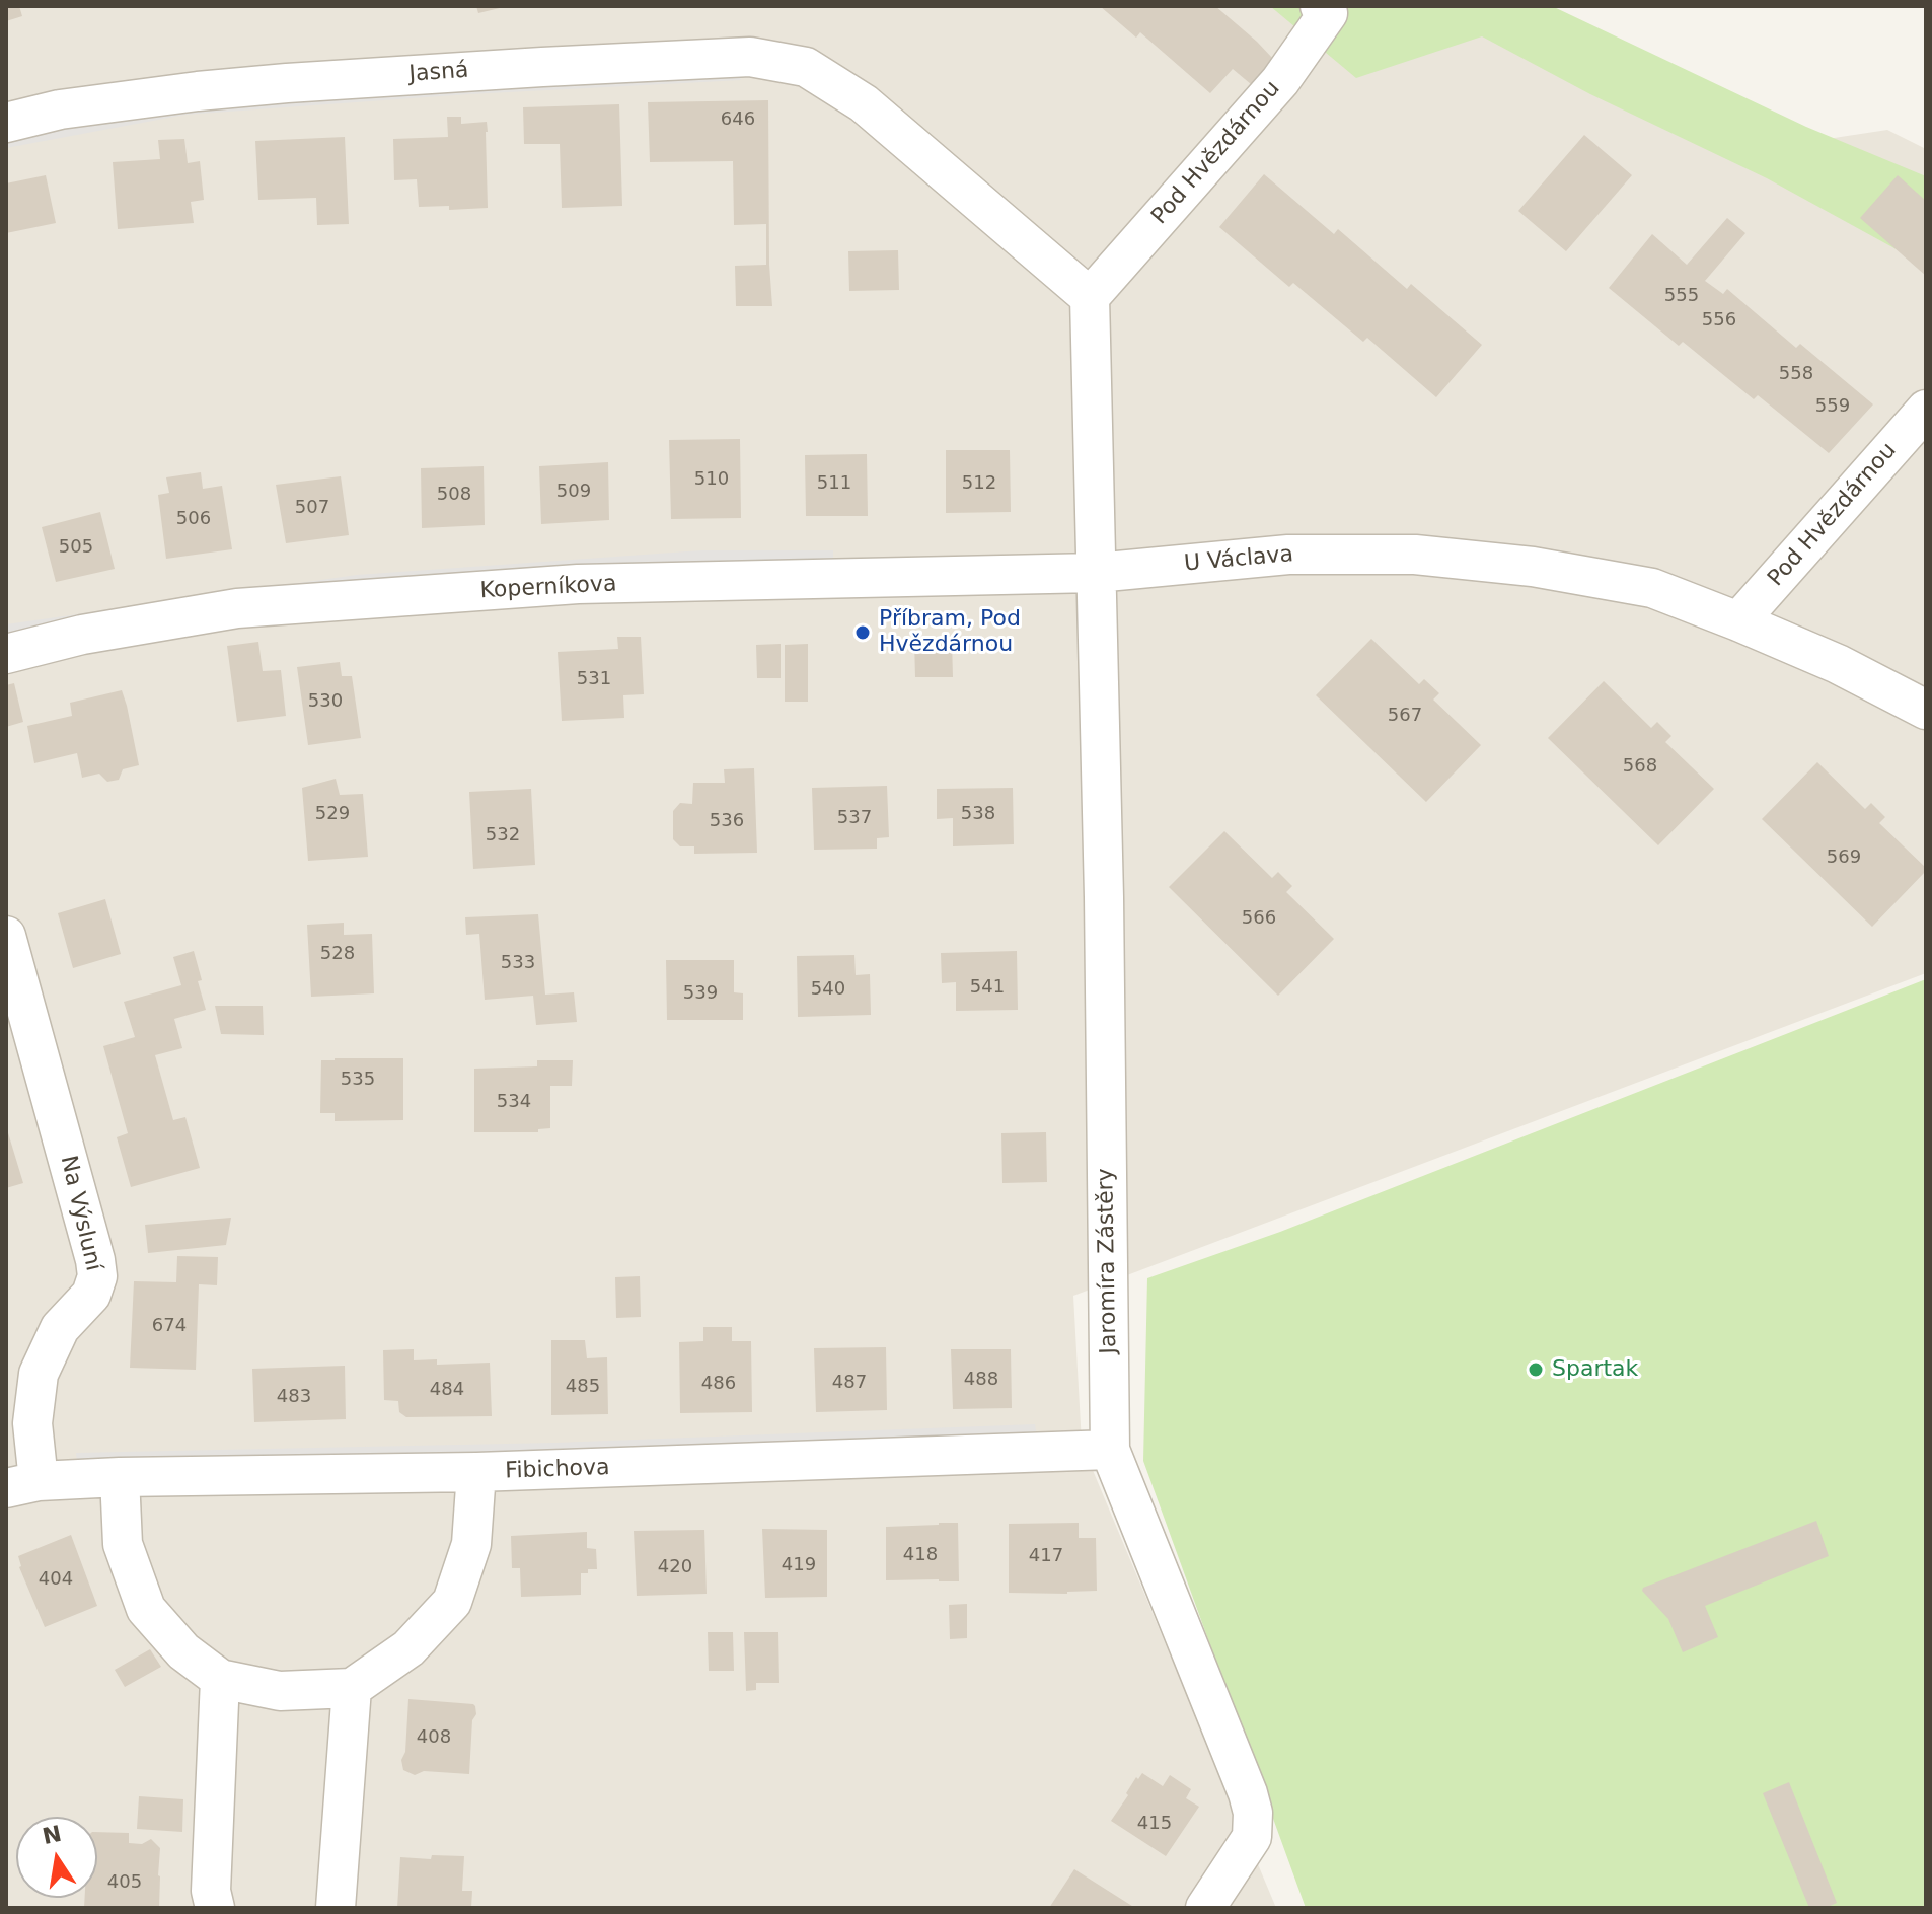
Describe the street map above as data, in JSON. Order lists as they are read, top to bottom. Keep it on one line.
{"streets":{"street":["Jasná","Pod Hvězdárnou","U Václava","Koperníkova","Na Výsluní","Jaromíra Zástěry","Fibichova"]},"crossings":[["Jasná","Pod Hvězdárnou"],["Pod Hvězdárnou","U Václava"],["U Václava","Koperníkova"],["U Václava","Jaromíra Zástěry"],["Koperníkova","Jaromíra Zástěry"],["Na Výsluní","Fibichova"],["Jaromíra Zástěry","Fibichova"]],"places":["Příbram, Pod Hvězdárnou","Spartak"],"house_numbers":["646","555","556","558","559","510","511","512","509","508","507","506","505","531","530","567","568","529","538","537","536","532","569","566","528","533","541","540","539","535","534","674","488","487","486","485","484","483","418","417","419","420","404","408","415","405"],"north":"top"}
